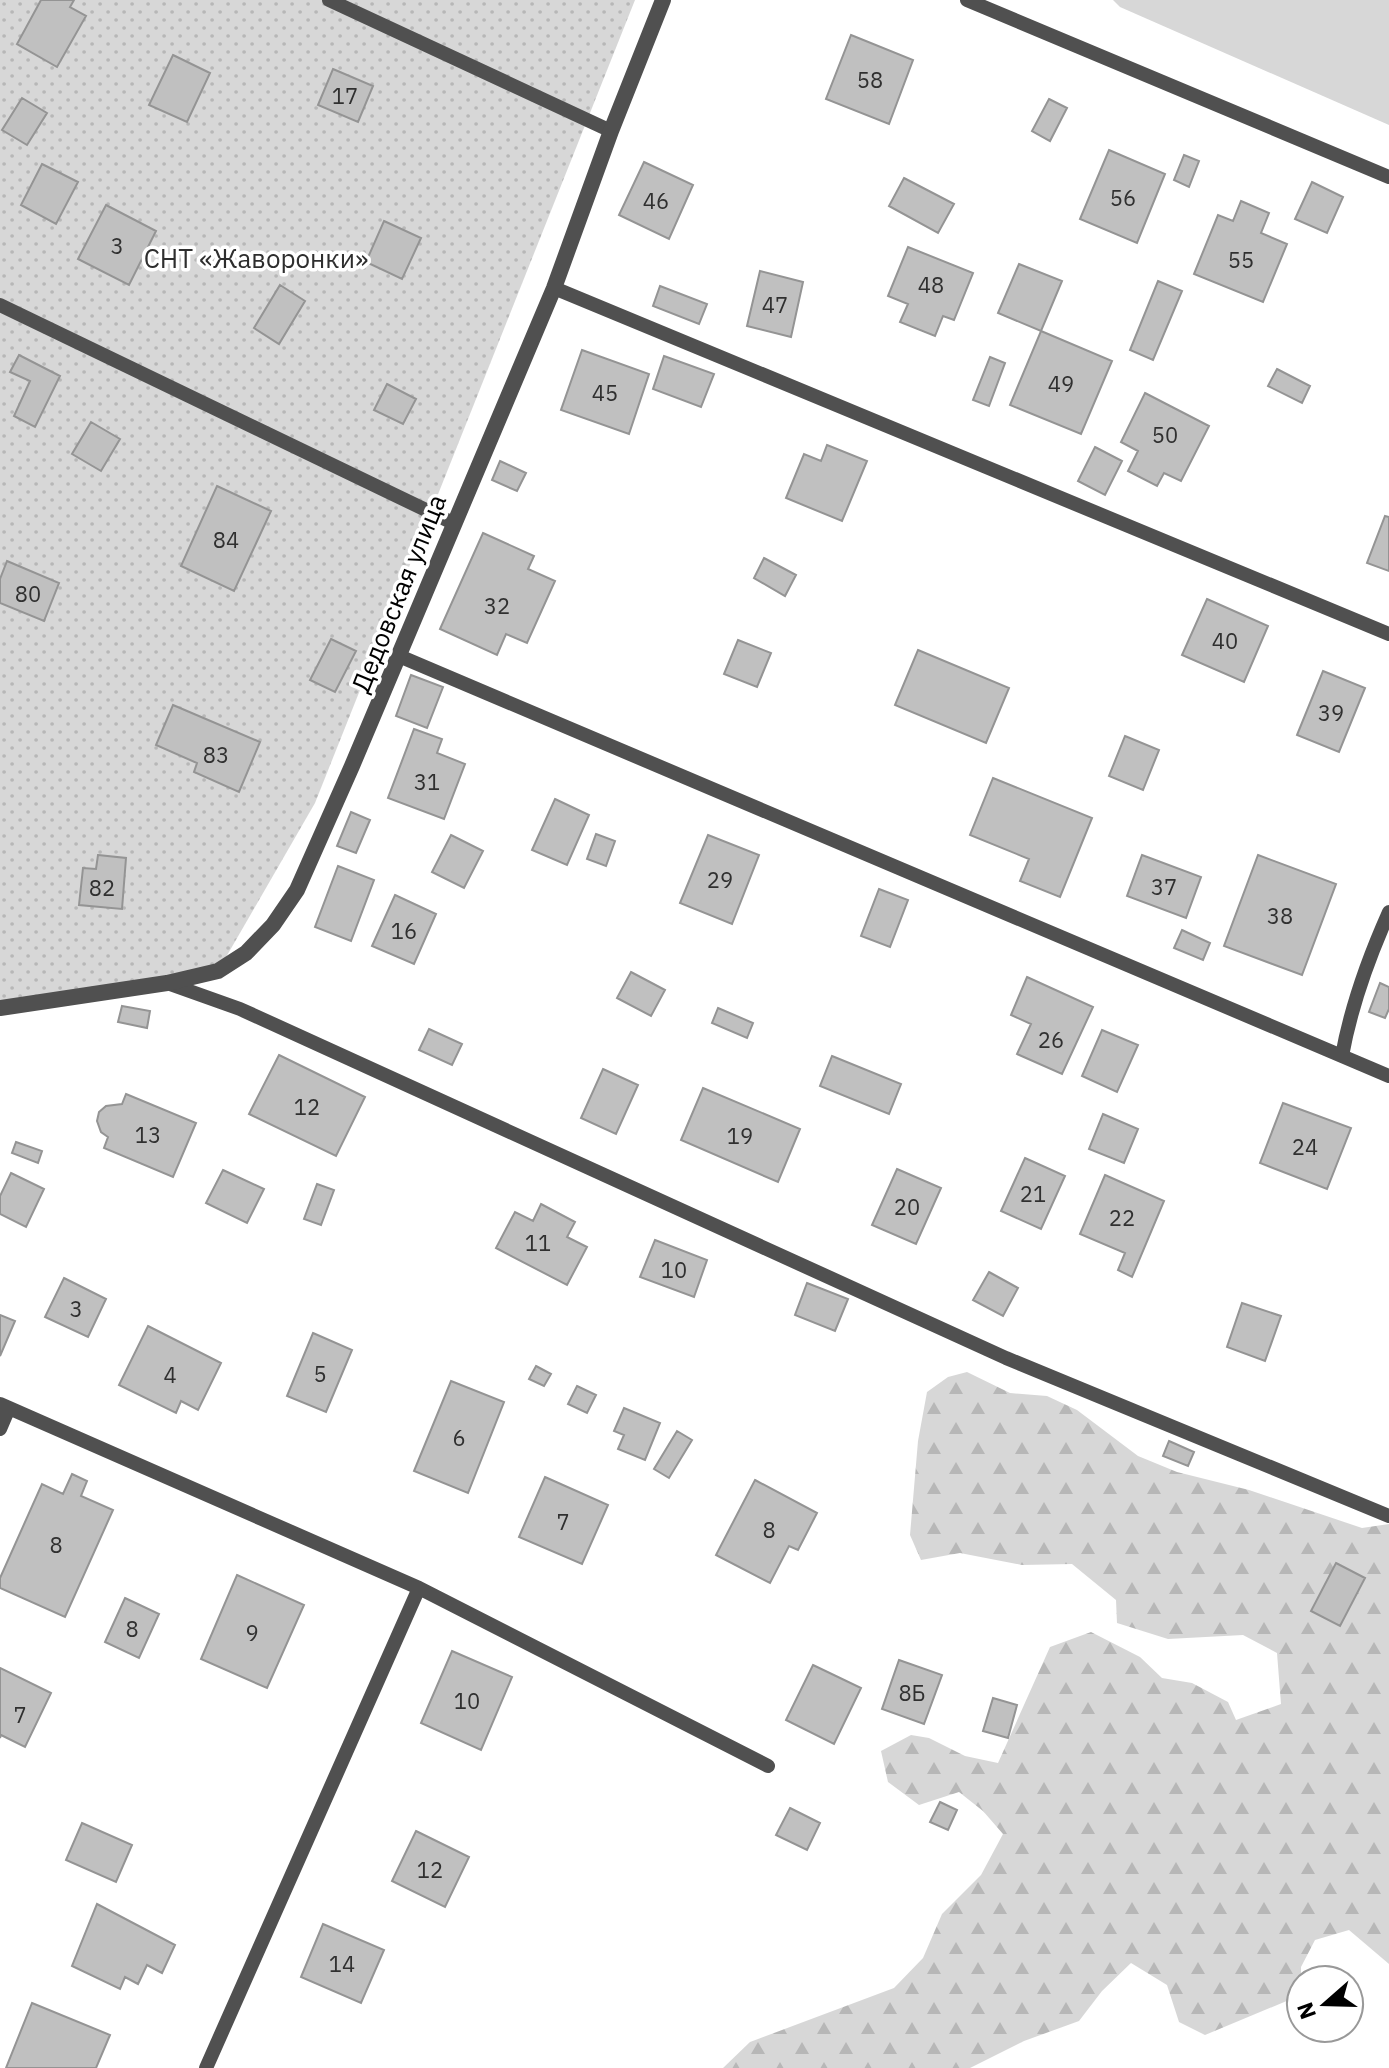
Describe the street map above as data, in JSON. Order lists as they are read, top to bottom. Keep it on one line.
{"streets":{"street":["Дедовская улица"]},"parks":["СНТ «Жаворонки»"],"house_numbers":["58","17","56","46","3","55","48","47","49","45","50","84","80","32","40","39","83","31","29","37","82","38","16","26","12","13","19","24","21","20","22","11","10","3","5","4","6","7","8","8","8","9","8Б","10","7","12","14"],"north":"left"}
